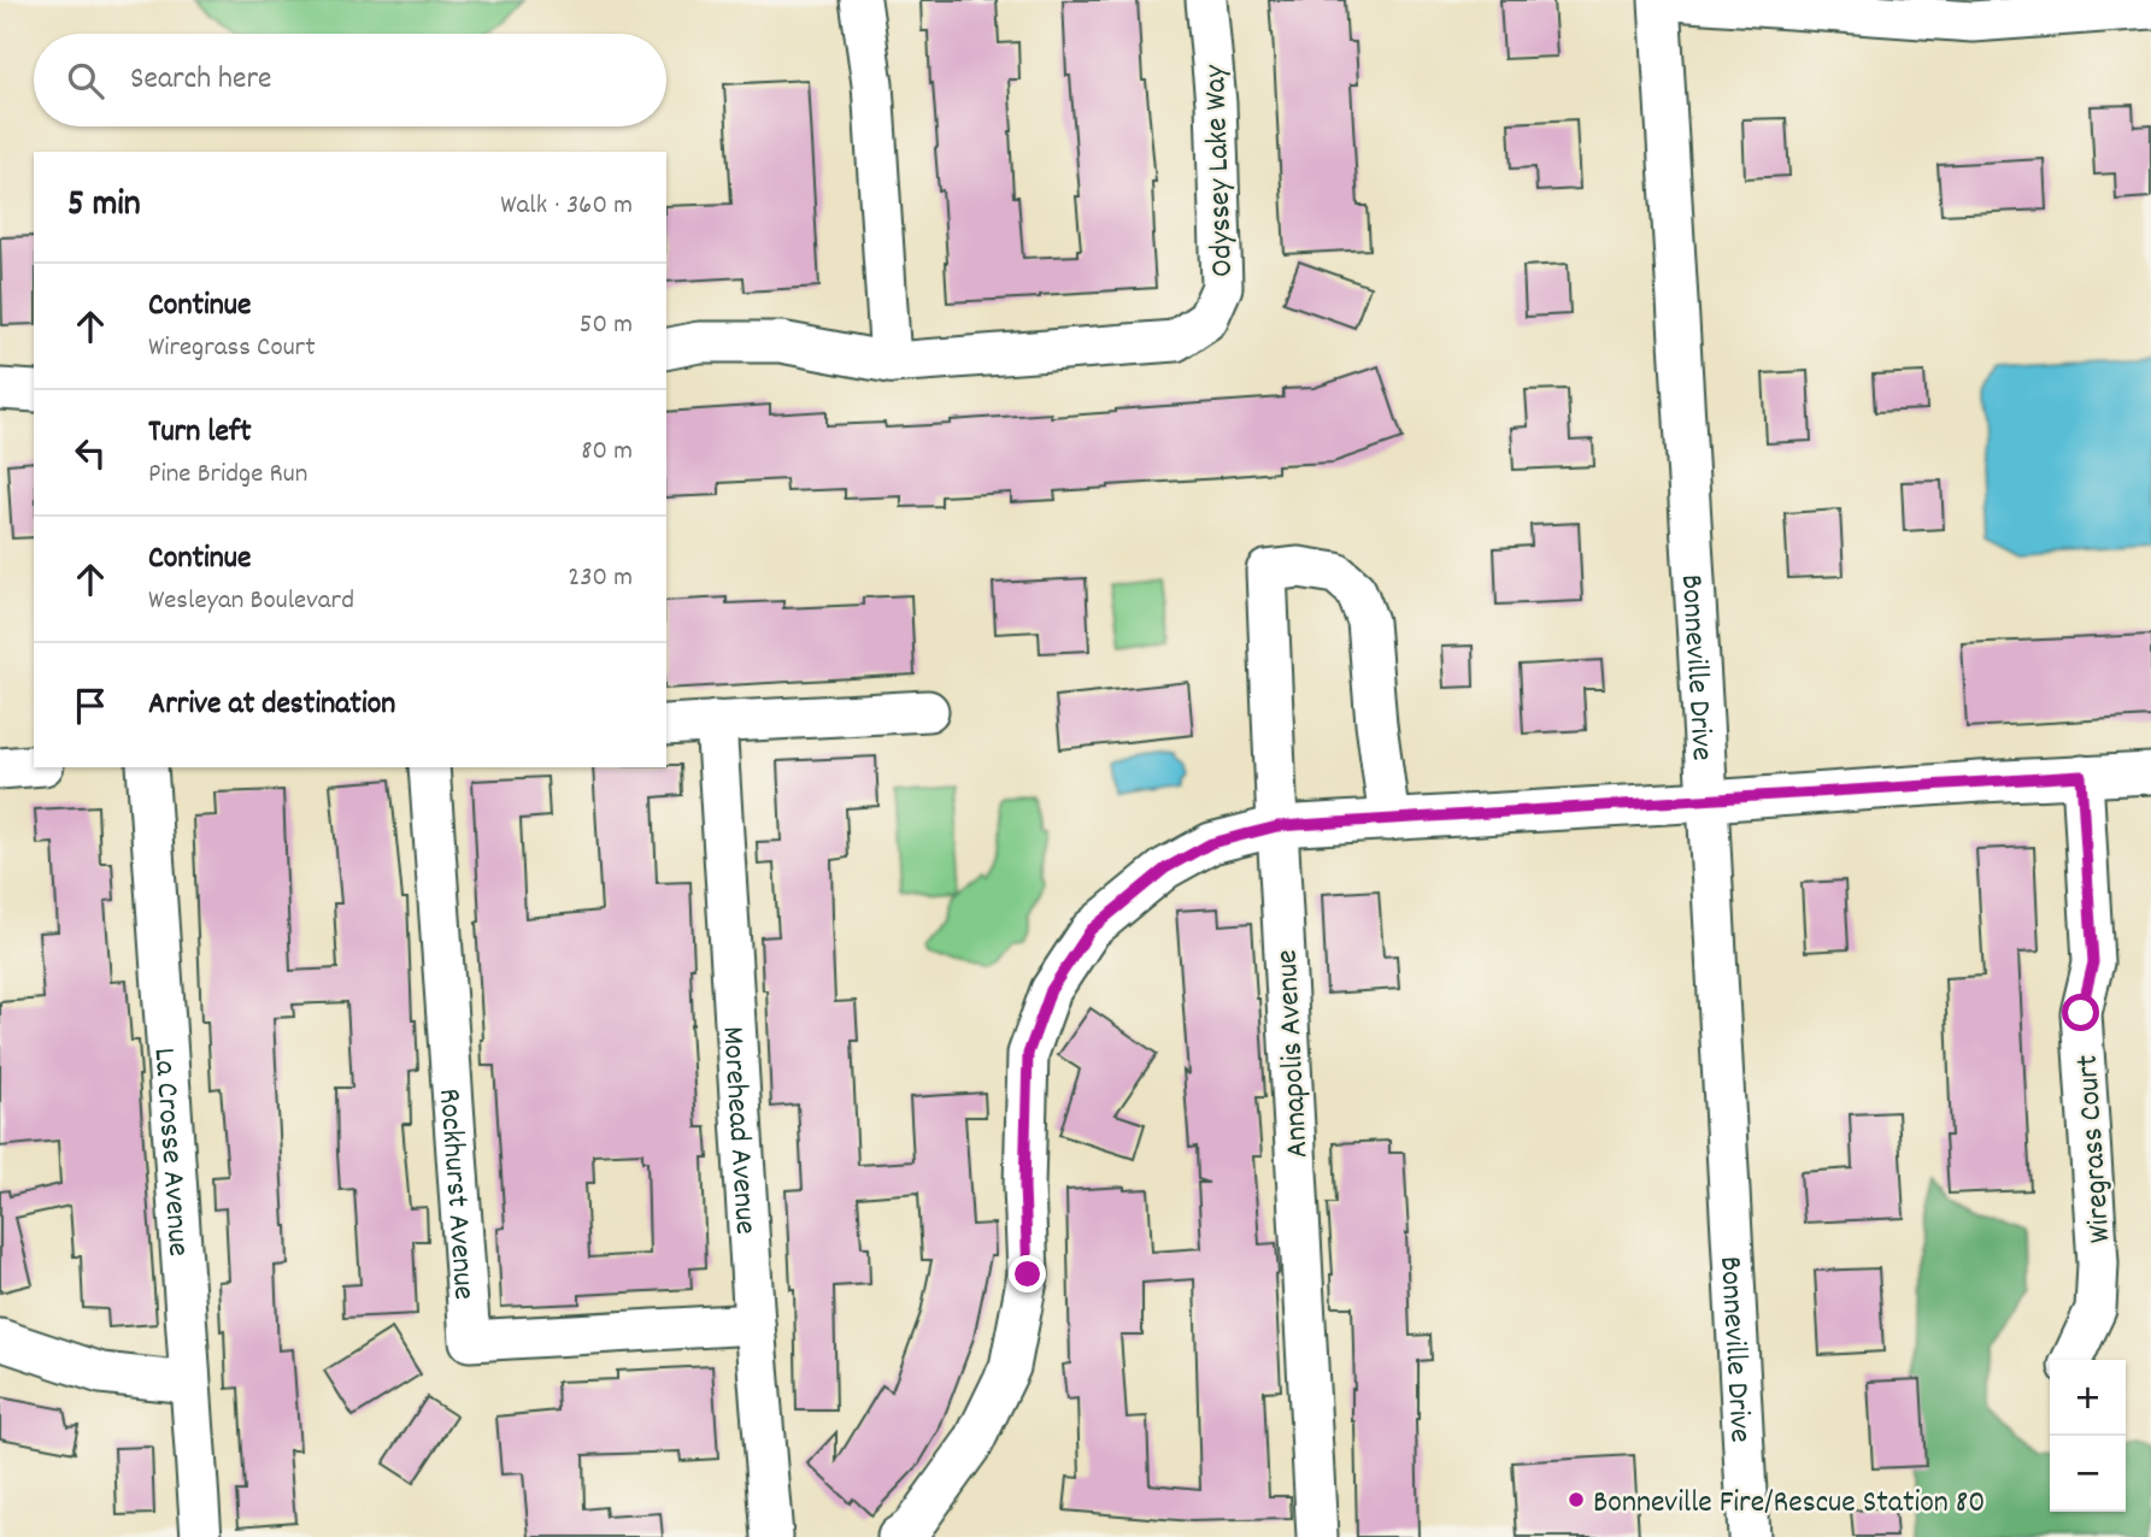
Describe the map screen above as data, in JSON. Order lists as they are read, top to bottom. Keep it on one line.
{"streets":{"street":["Odyssey Lake Way","Bonneville Drive","Annapolis Avenue","Morehead Avenue","Wiregrass Court","La Crosse Avenue","Rockhurst Avenue"]},"crossings":[["Morehead Avenue","Rockhurst Avenue"]],"places":["Bonneville Fire/Rescue Station 80"],"page":{"search":"Search here","heading":["5 min","Walk · 360 m"],"list":[["Continue","Wiregrass Court","50 m"],["Turn left","Pine Bridge Run","80 m"],["Continue","Wesleyan Boulevard","230 m"],"Arrive at destination"],"map_buttons":["+","−"]}}
